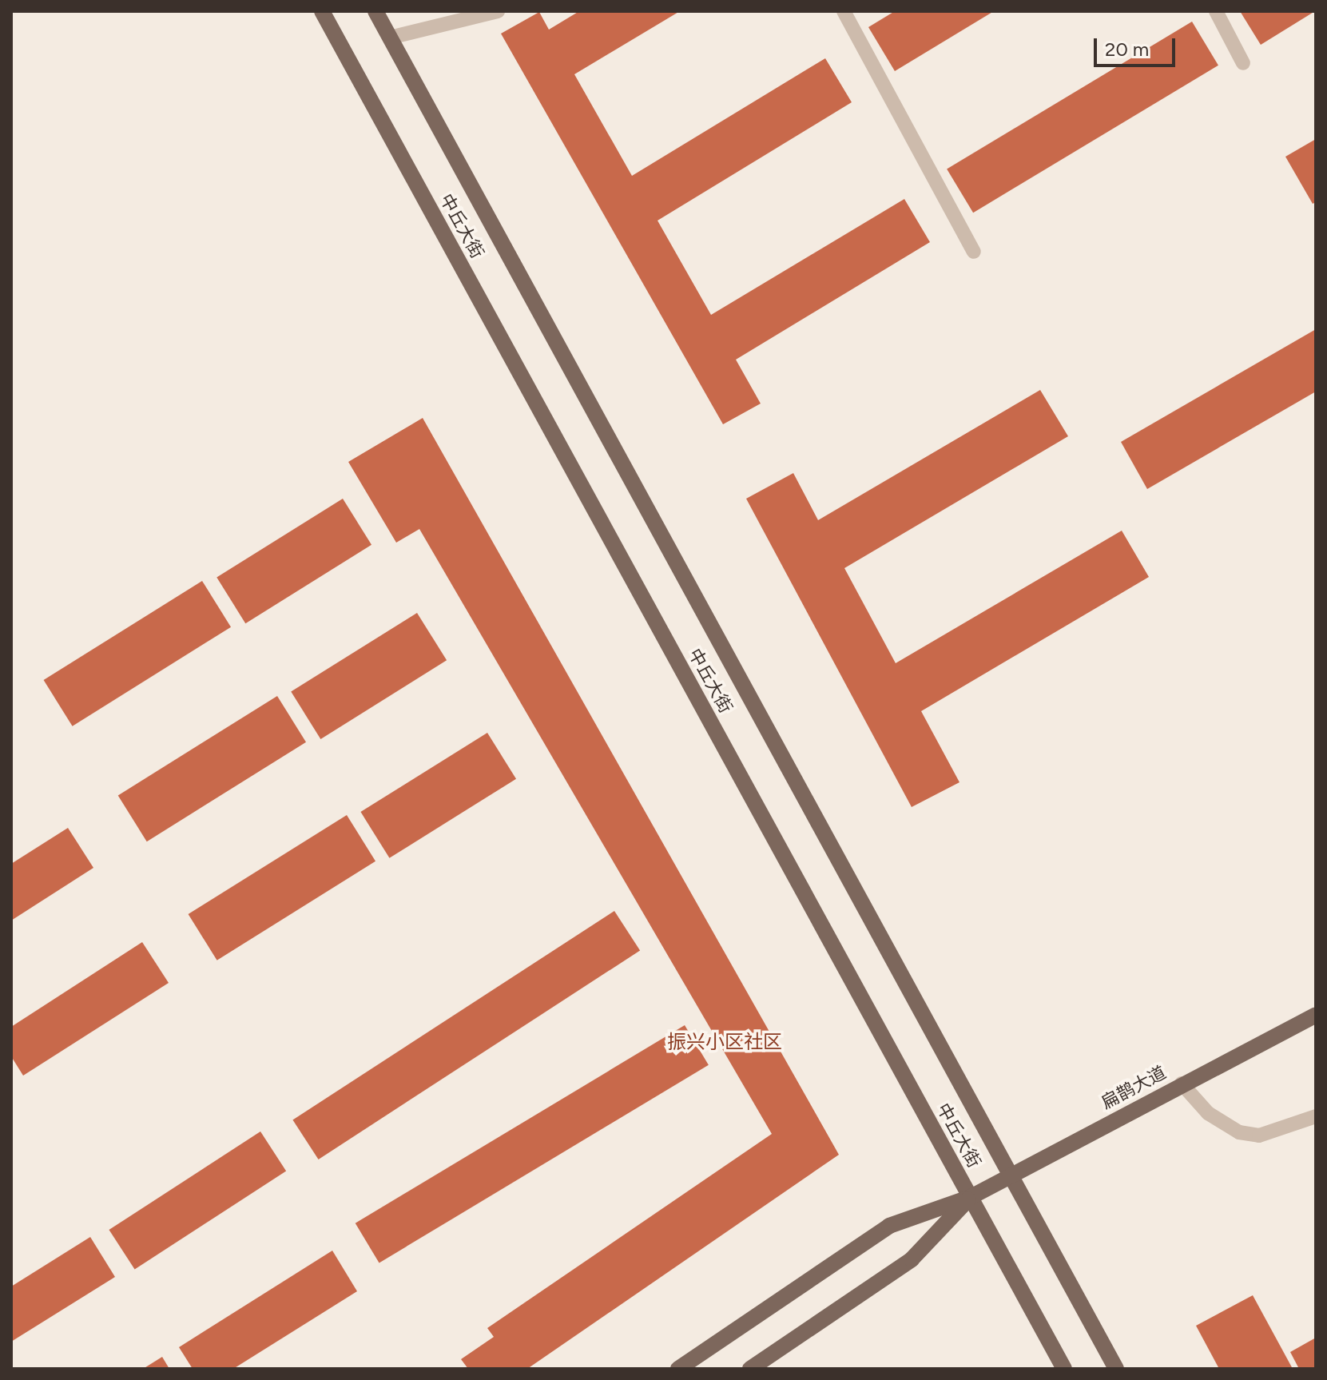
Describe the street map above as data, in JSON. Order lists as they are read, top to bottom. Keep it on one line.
{"streets":{"main road":["中丘大街","扁鹊大道"]},"crossings":[["中丘大街","扁鹊大道"]],"districts":["振兴小区社区"],"scale_bar":"20 m"}
